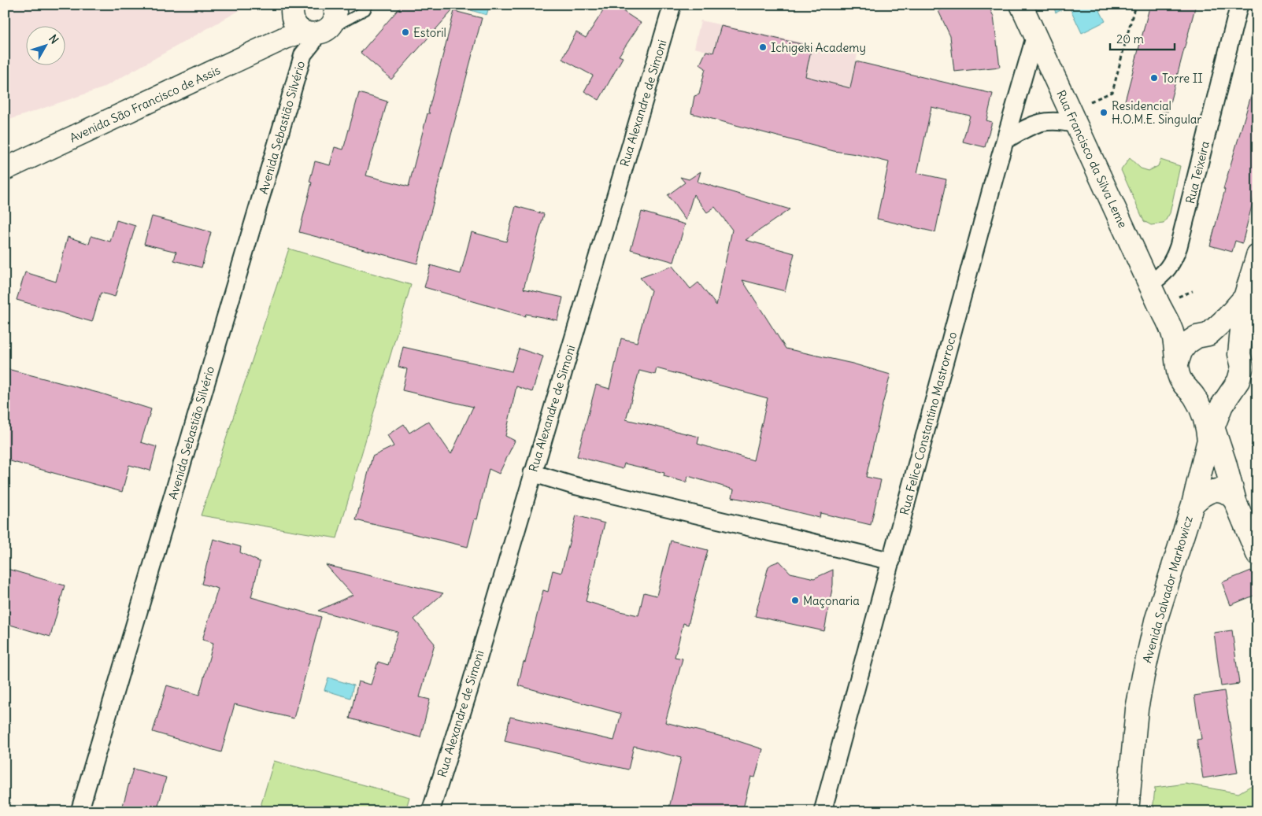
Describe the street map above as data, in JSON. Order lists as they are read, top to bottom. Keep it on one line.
{"streets":{"street":["Rua Alexandre de Simoni","Avenida São Francisco de Assis","Avenida Sebastião Silvério","Rua Francisco da Silva Leme","Rua Teixeira","Rua Felice Constantino Mastrorroco","Avenida Salvador Markowicz"]},"crossings":[["Avenida São Francisco de Assis","Avenida Sebastião Silvério"],["Rua Francisco da Silva Leme","Rua Teixeira"],["Rua Francisco da Silva Leme","Rua Felice Constantino Mastrorroco"],["Rua Francisco da Silva Leme","Avenida Salvador Markowicz"]],"places":["Estoril","Ichigeki Academy","Torre II","Residencial H.O.M.E. Singular","Maçonaria"],"scale_bar":"20 m","north":"top right"}
